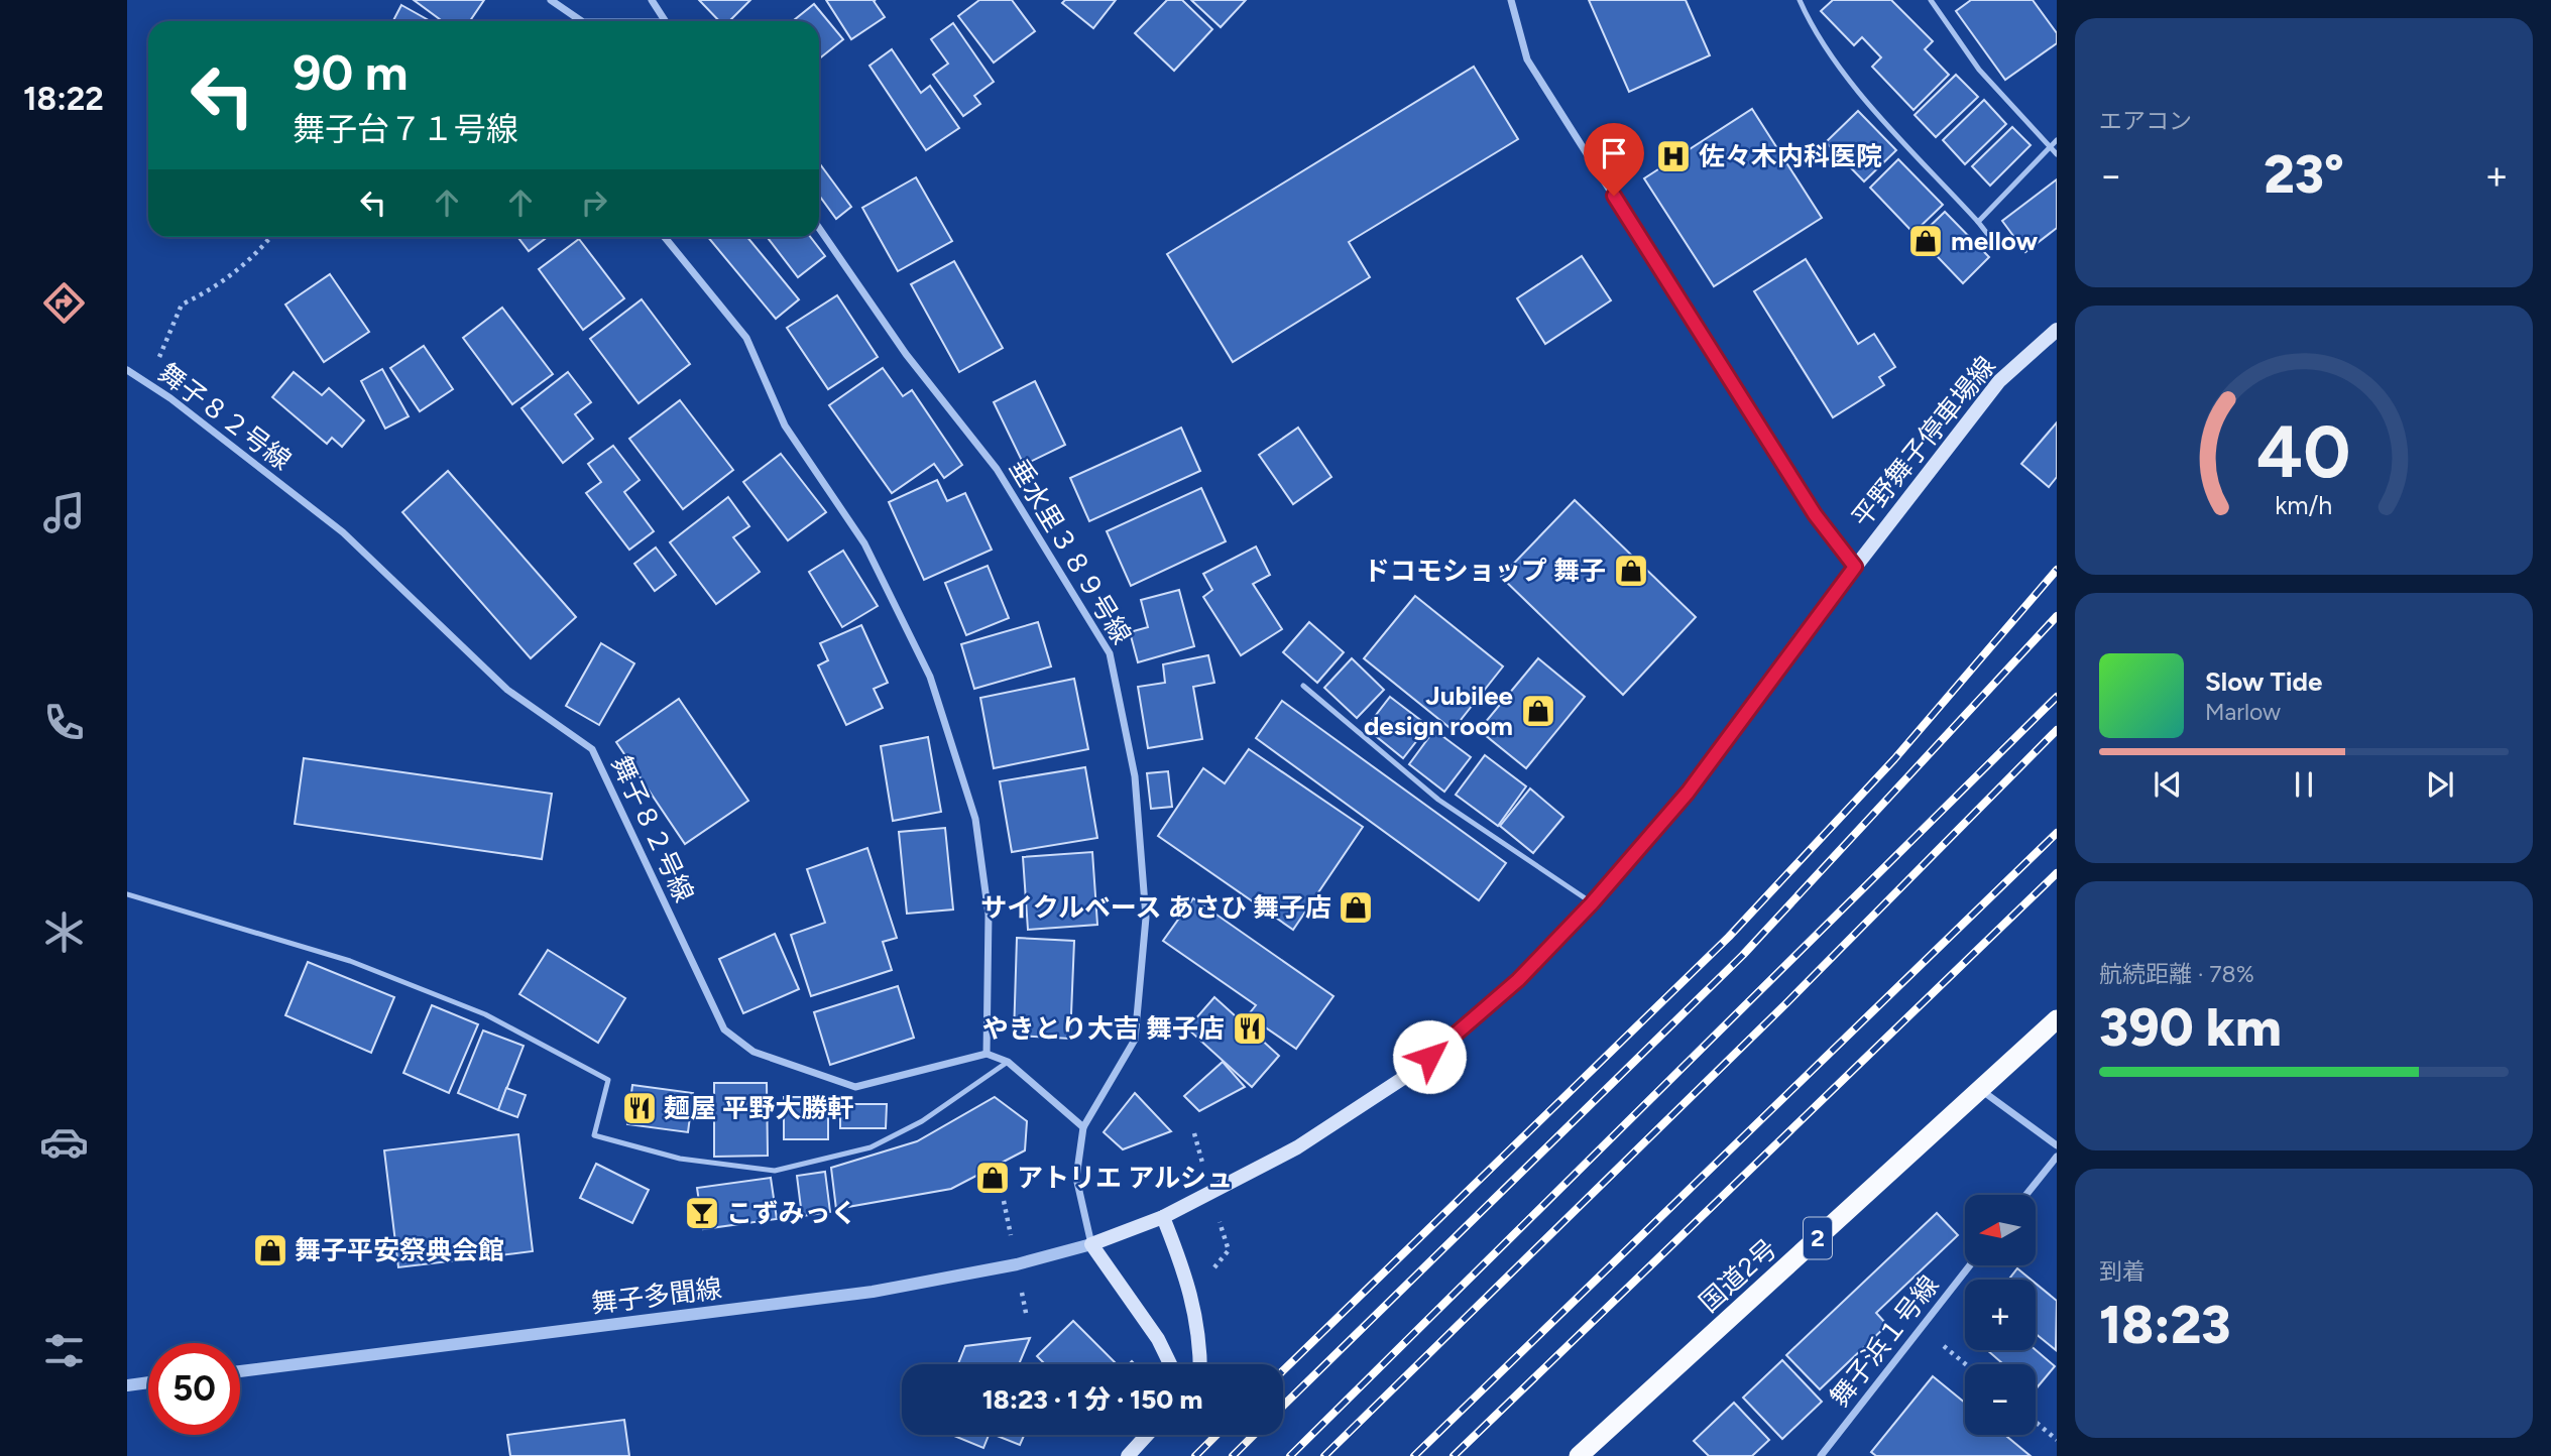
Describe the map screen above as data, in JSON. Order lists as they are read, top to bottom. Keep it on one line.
{"streets":{"highway":["2","国道2号"],"main road":["平野舞子停車場線"],"street":["舞子８２号線","垂水里３８９号線","舞子多聞線","舞子浜１号線"]},"crossings":[["平野舞子停車場線","垂水里３８９号線"],["平野舞子停車場線","舞子多聞線"],["垂水里３８９号線","舞子多聞線"]],"places":{"hospital":["佐々木内科医院"],"shop":["mellow","ドコモショップ 舞子","Jubilee design room","サイクルベース あさひ 舞子店","アトリエ アルシュ","舞子平安祭典会館"],"restaurant":["やきとり大吉 舞子店","麺屋 平野大勝軒"],"bar":["こずみっく"]},"north":"left","page":{"tabs":"18:22","tile":["エアコン",["航続距離 · 78%","390 km"],["到着","18:23"]],"turn":["90 m","舞子台７１号線"],"heat":["−","23°","+"],"song":["Slow Tide","Marlow"],"map_buttons":["+","−"],"limit":"50","trip":"18:23 · 1 分 · 150 m","gauge":["40","km/h"]}}
